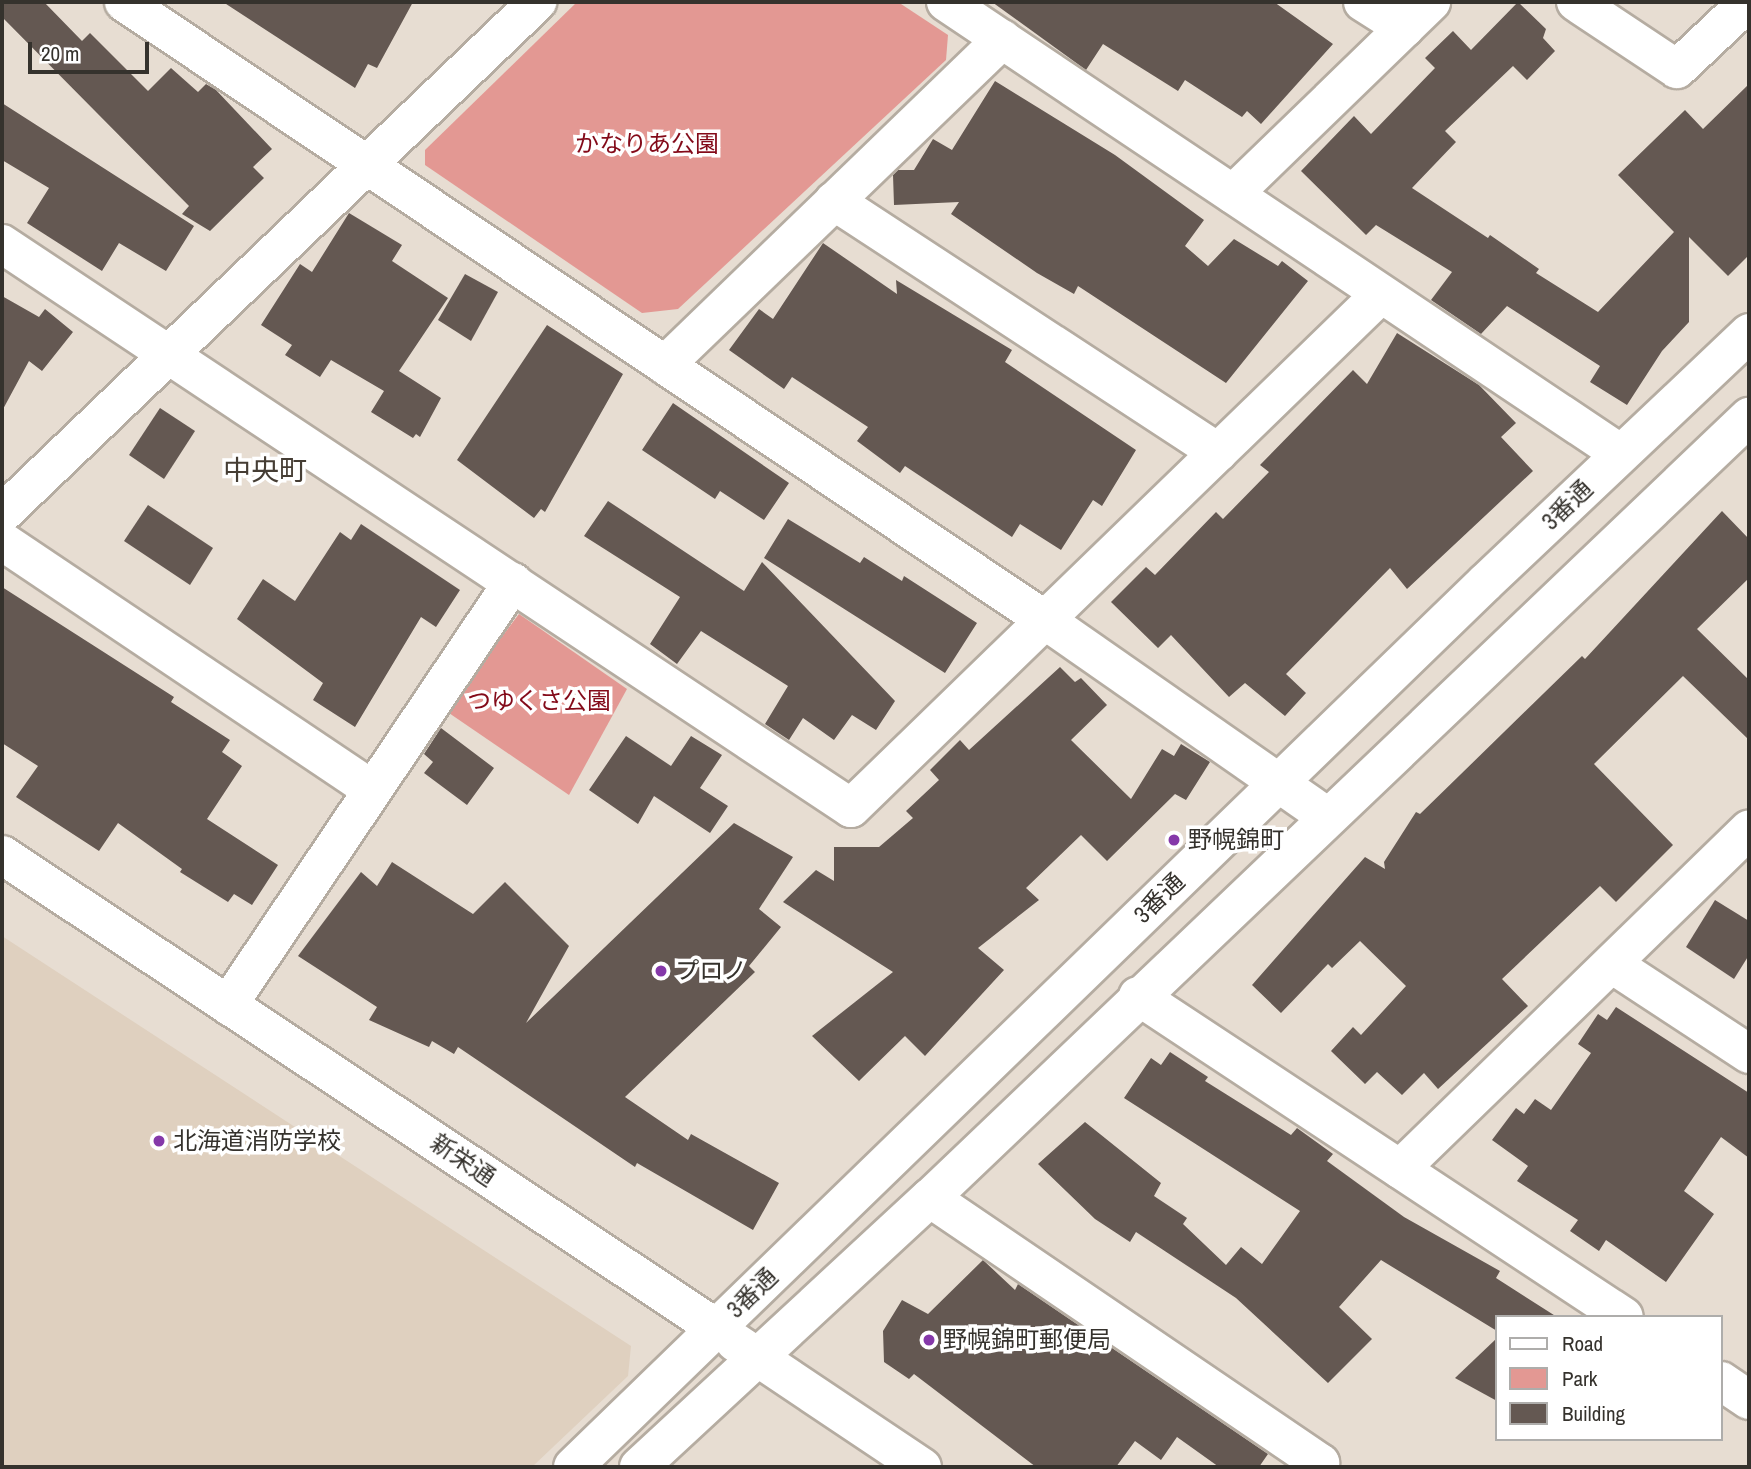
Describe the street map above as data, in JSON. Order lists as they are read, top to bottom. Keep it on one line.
{"streets":{"street":["3番通","新栄通"]},"crossings":[["3番通","新栄通"]],"districts":["中央町"],"parks":["かなりあ公園","つゆくさ公園"],"places":["野幌錦町","プロノ","北海道消防学校","野幌錦町郵便局"],"legend":["Road","Park","Building"],"scale_bar":"20 m"}
